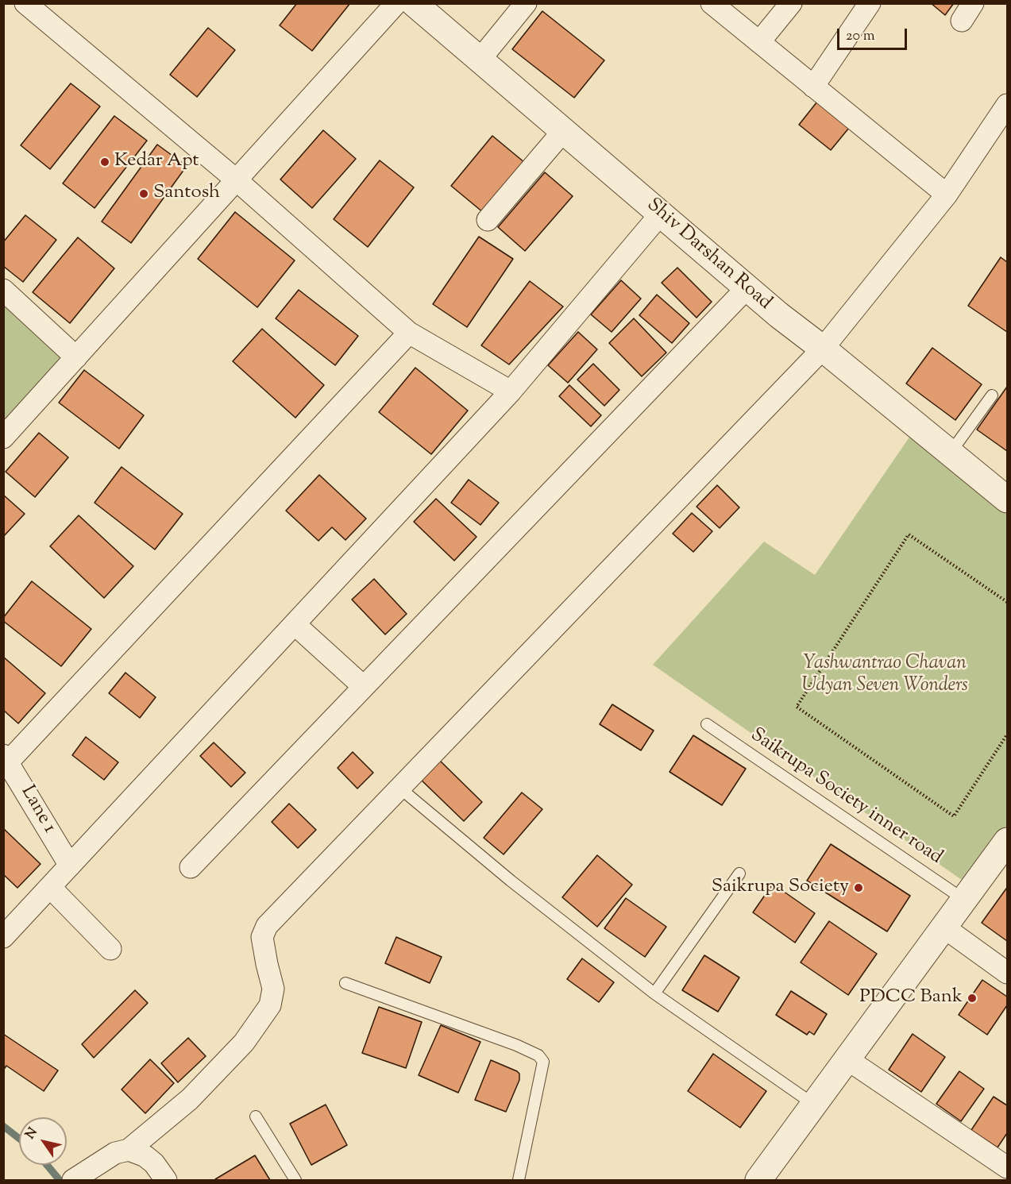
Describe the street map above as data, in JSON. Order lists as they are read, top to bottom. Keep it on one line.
{"streets":{"street":["Shiv Darshan Road","Lane 1"],"lane":["Saikrupa Society inner road"]},"parks":["Yashwantrao Chavan Udyan Seven Wonders"],"places":["Kedar Apt","Santosh","Saikrupa Society","PDCC Bank"],"scale_bar":"20 m","north":"top left"}
